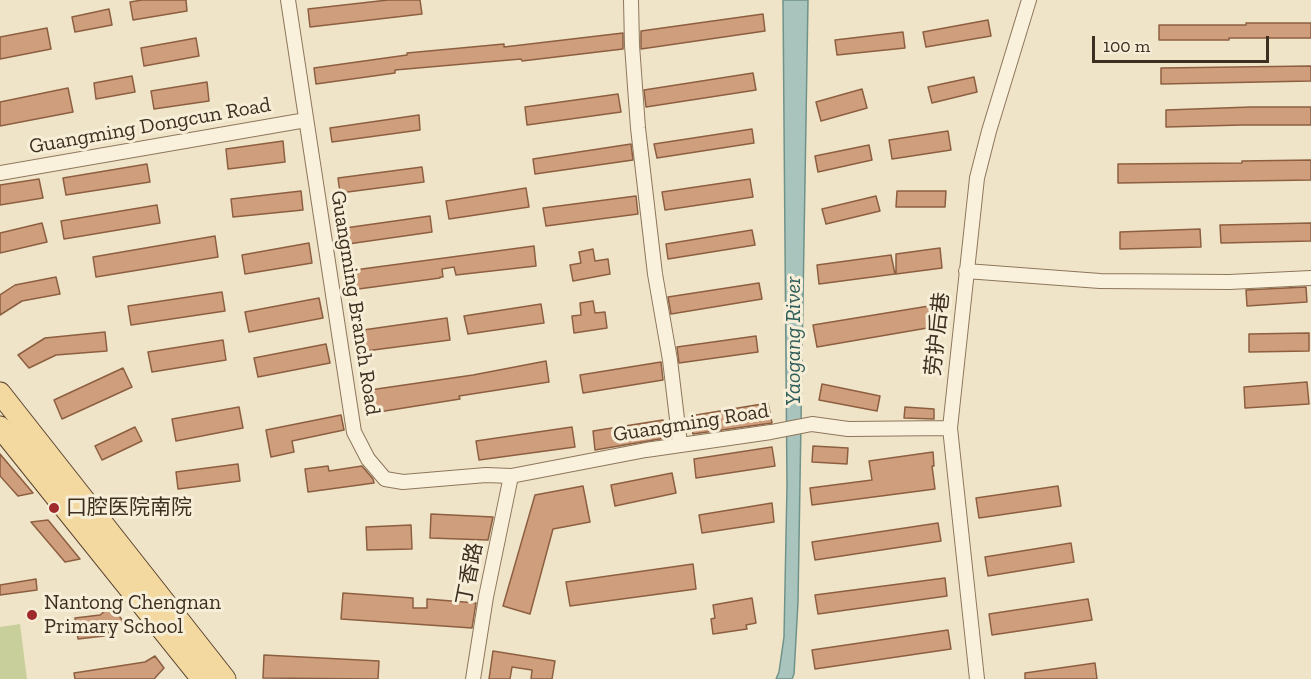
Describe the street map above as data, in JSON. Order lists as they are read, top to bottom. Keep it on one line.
{"streets":{"street":["Guangming Dongcun Road","Guangming Branch Road","劳护后巷","Guangming Road","丁香路"]},"crossings":[["Guangming Dongcun Road","Guangming Branch Road"],["Guangming Branch Road","Guangming Road"],["Guangming Branch Road","丁香路"],["劳护后巷","Guangming Road"],["Guangming Road","丁香路"]],"water":["Yaogang River"],"places":["口腔医院南院","Nantong Chengnan Primary School"],"scale_bar":"100 m"}
